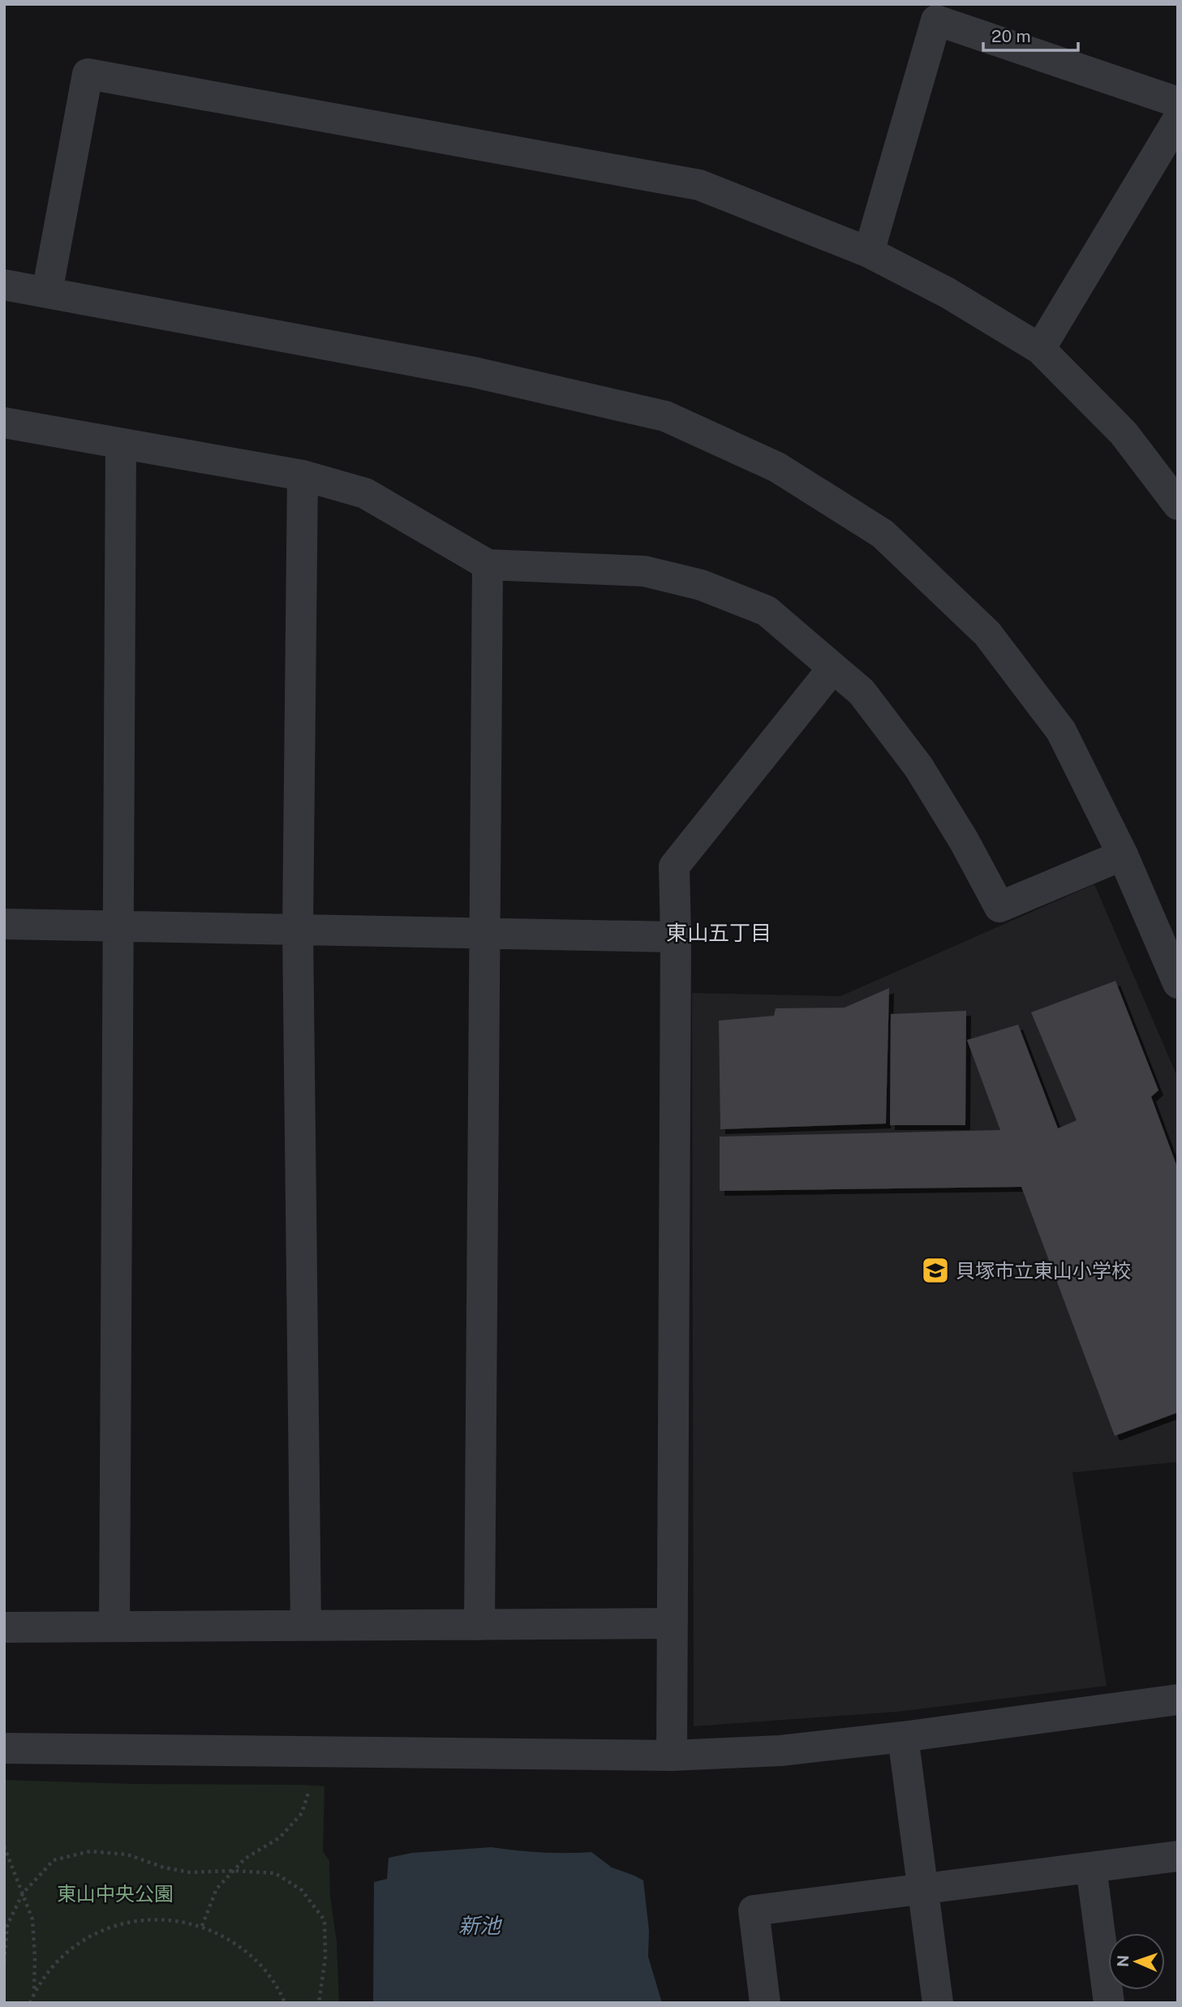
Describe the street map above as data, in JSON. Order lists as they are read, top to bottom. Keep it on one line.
{"districts":["東山五丁目"],"water":["新池"],"parks":["東山中央公園"],"places":{"school or university":["貝塚市立東山小学校"]},"scale_bar":"20 m","north":"left"}
